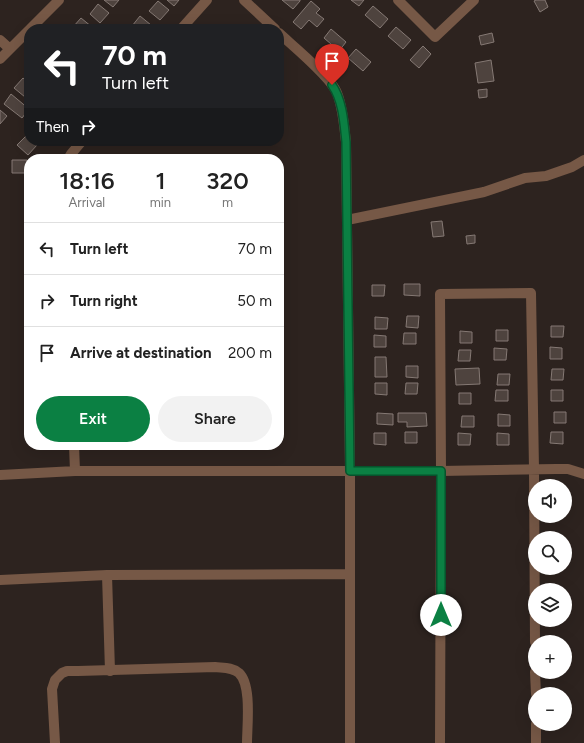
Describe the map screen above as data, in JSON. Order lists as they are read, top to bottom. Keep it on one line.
{"page":{"turn":["70 m","Turn left"],"then":"Then","eta":["18:16","Arrival","1","min","320","m"],"list":[{"name":"Turn left","value":"70 m"},{"name":"Turn right","value":"50 m"},{"name":"Arrive at destination","value":"200 m"}],"buttons":["Exit","Share"],"map_buttons":["+","−"]}}
